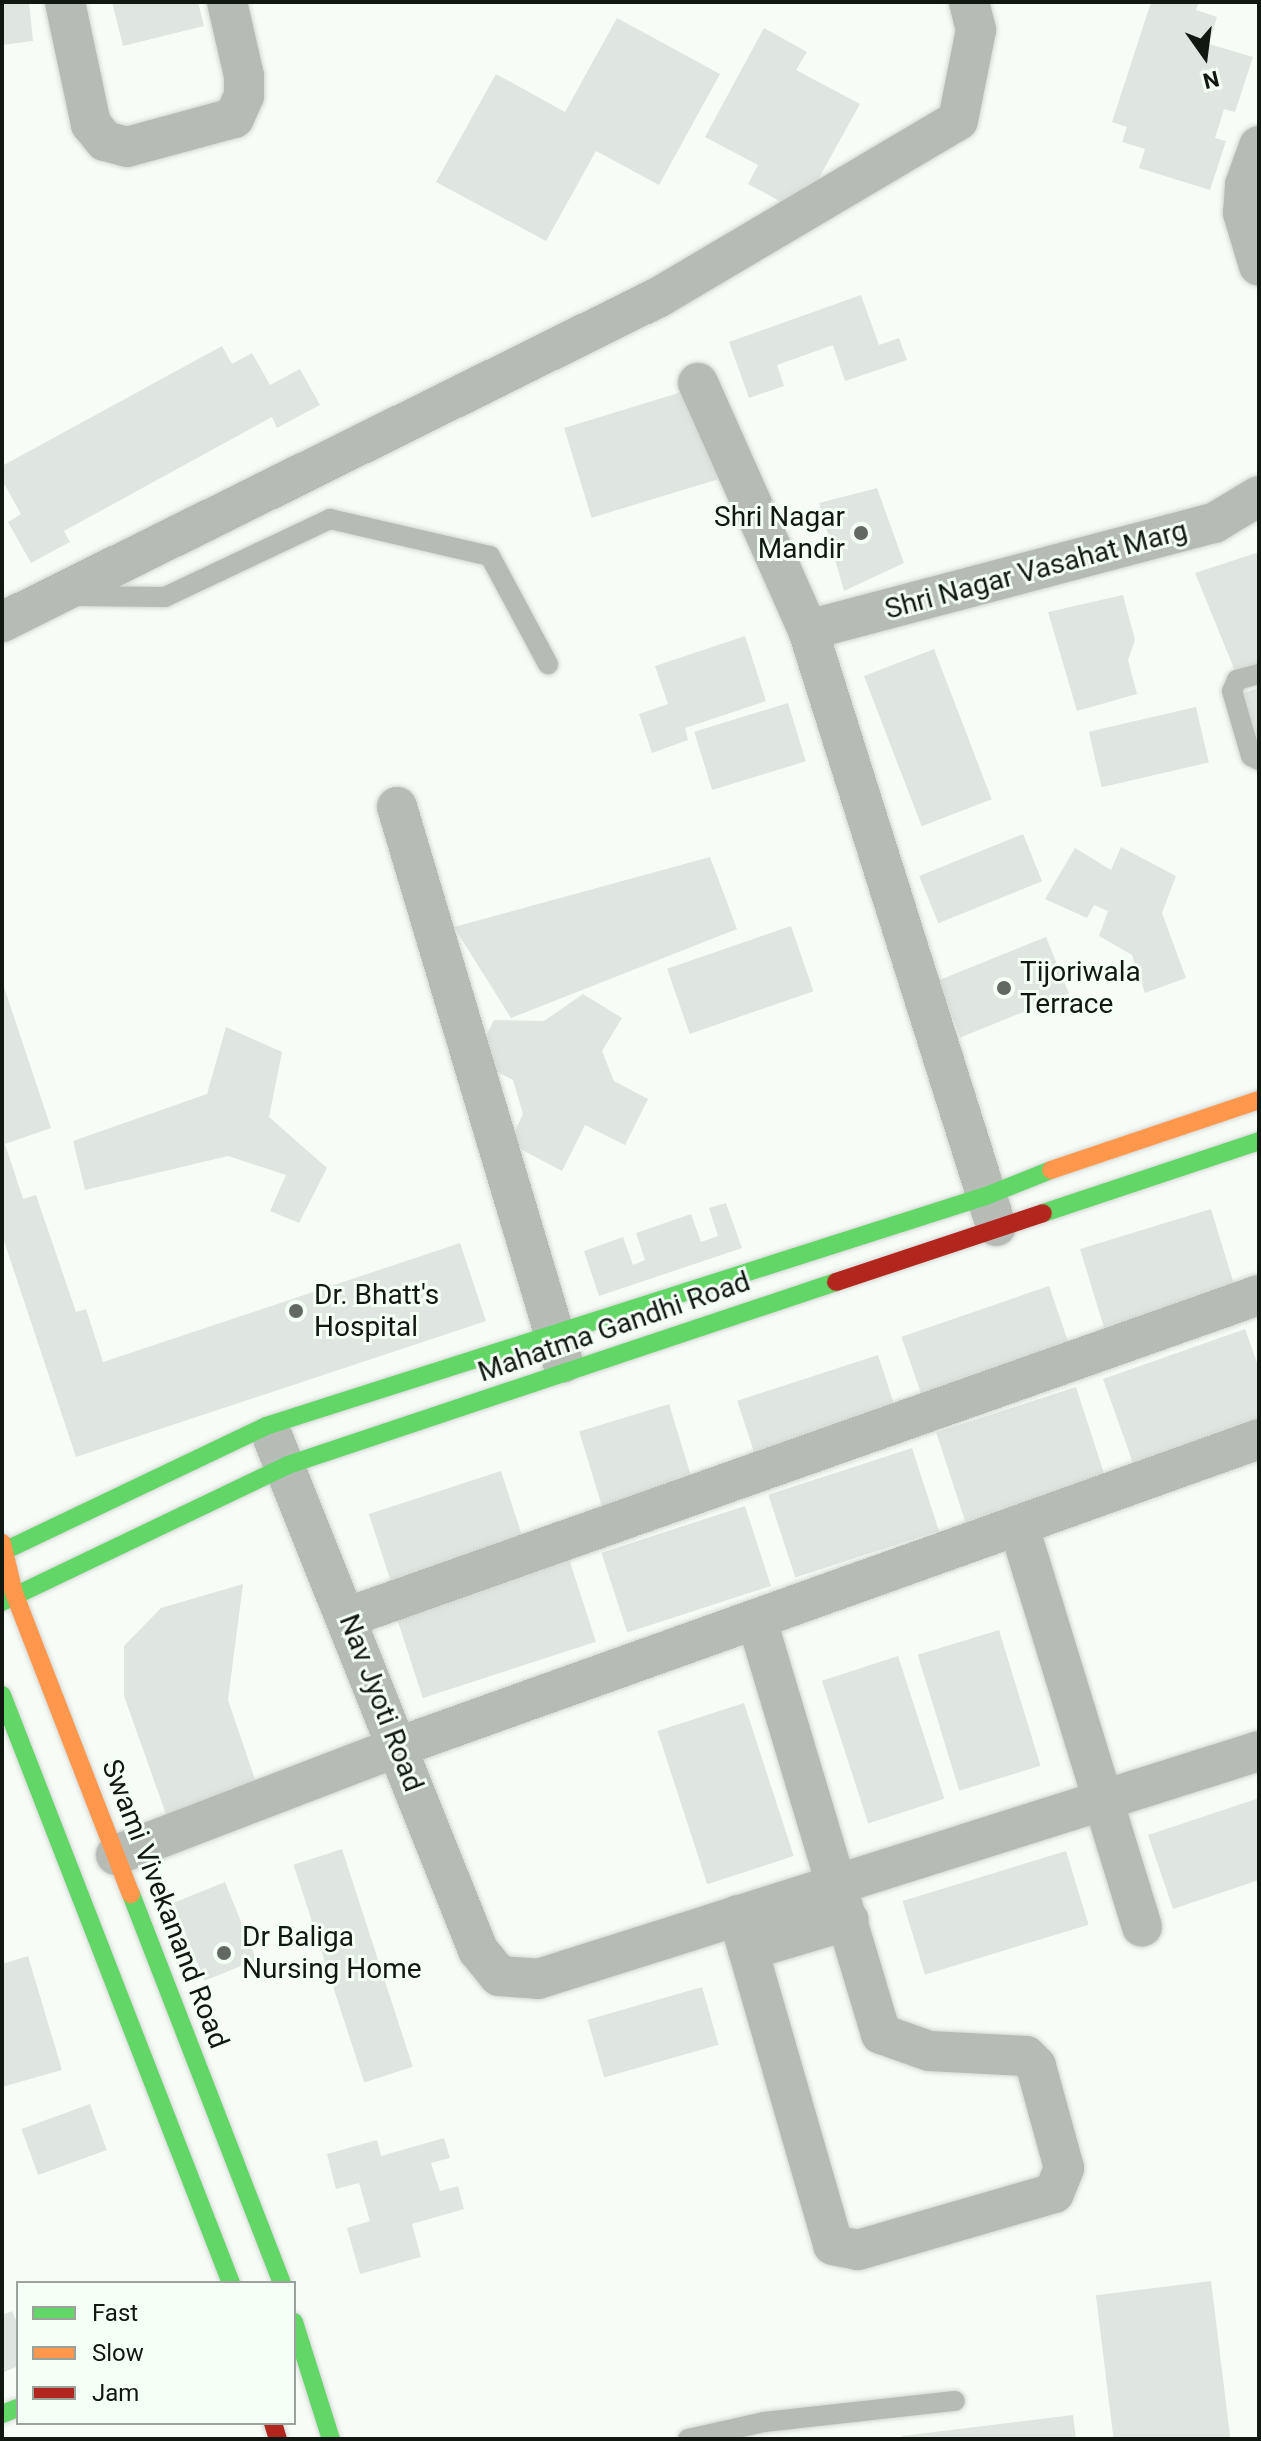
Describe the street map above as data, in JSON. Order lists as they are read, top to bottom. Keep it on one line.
{"streets":{"main road":["Mahatma Gandhi Road","Swami Vivekanand Road"],"street":["Shri Nagar Vasahat Marg","Nav Jyoti Road"]},"crossings":[["Mahatma Gandhi Road","Nav Jyoti Road"],["Mahatma Gandhi Road","Swami Vivekanand Road"]],"places":["Shri Nagar Mandir","Tijoriwala Terrace","Dr. Bhatt's Hospital","Dr Baliga Nursing Home"],"legend":["Fast","Slow","Jam"],"north":"bottom"}
